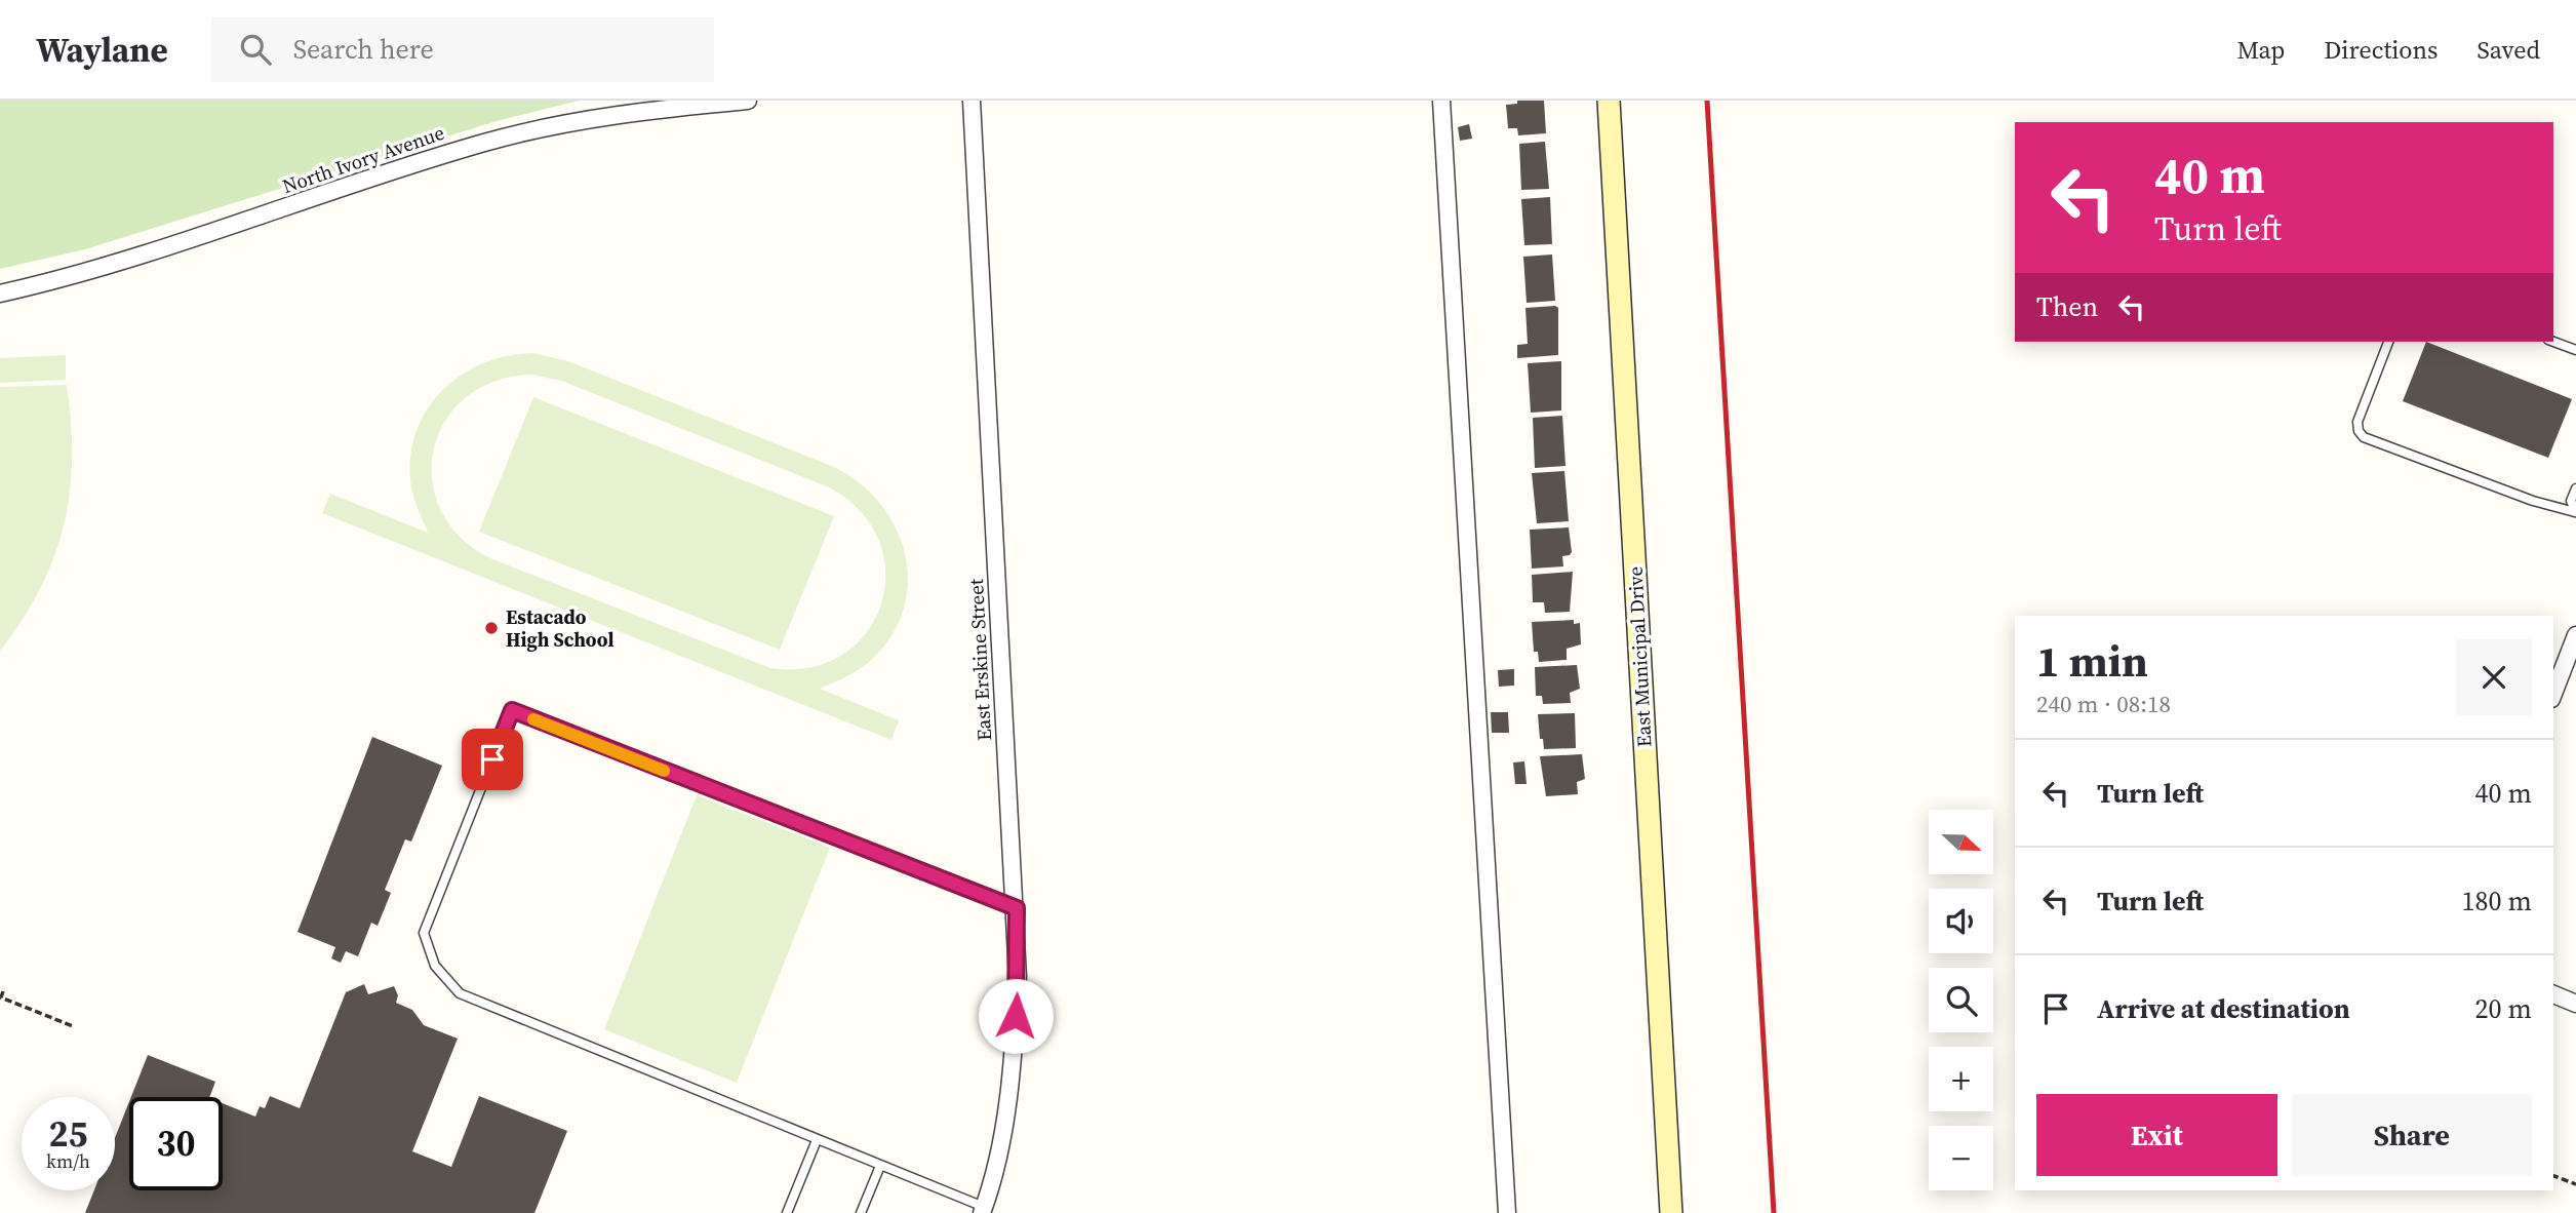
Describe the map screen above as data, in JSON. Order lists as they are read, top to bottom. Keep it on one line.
{"streets":{"street":["North Ivory Avenue","East Municipal Drive","East Erskine Street"]},"places":["Estacado High School"],"north":"right","page":{"header":"Waylane","search":"Search here","nav":["Map","Directions","Saved"],"turn":["40 m","Turn left"],"then":"Then","heading":["1 min","240 m · 08:18"],"list":[{"name":"Turn left","value":"40 m"},{"name":"Turn left","value":"180 m"},{"name":"Arrive at destination","value":"20 m"}],"map_buttons":["+","−"],"buttons":["Exit","Share"],"speed":"25 km/h","limit":"30"}}
